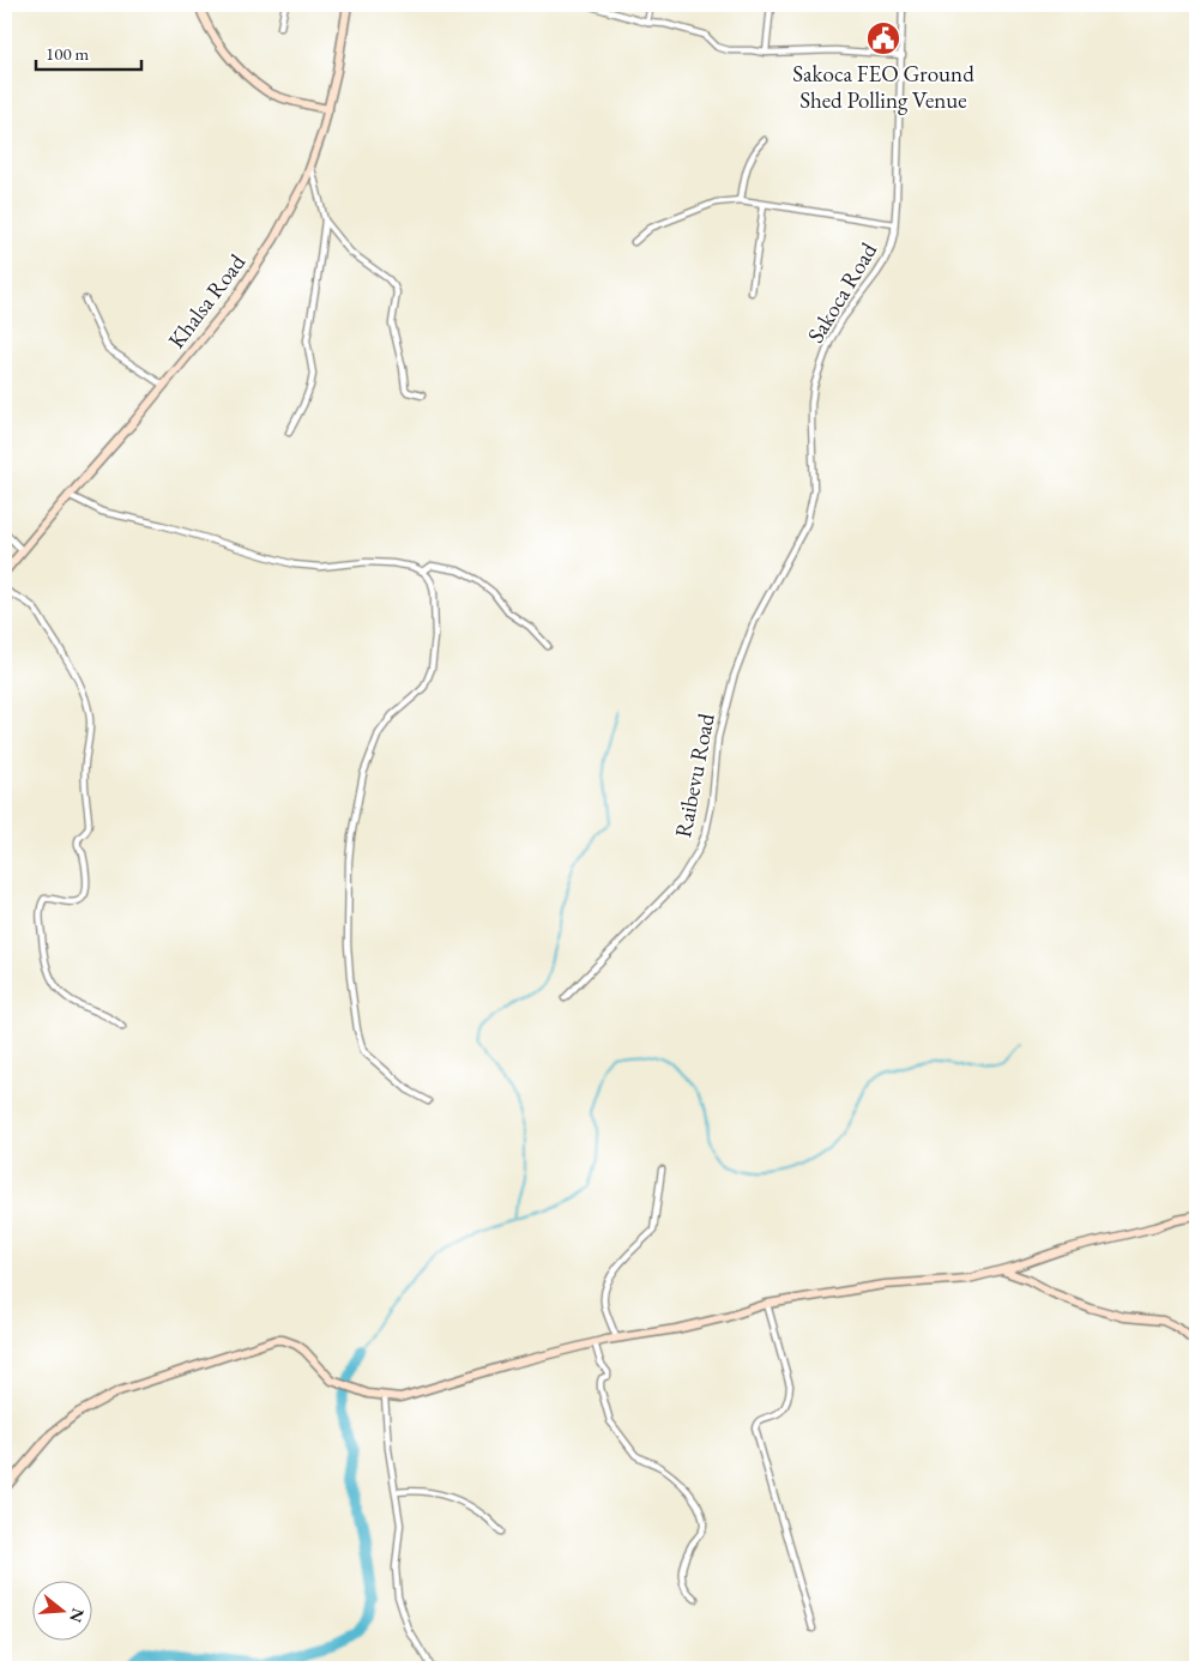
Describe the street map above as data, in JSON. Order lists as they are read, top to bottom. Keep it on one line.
{"streets":{"street":["Sakoca Road","Khalsa Road","Raibevu Road"]},"crossings":[["Sakoca Road","Raibevu Road"]],"places":{"public building":["Sakoca FEO Ground Shed Polling Venue"]},"scale_bar":"100 m","north":"right"}
